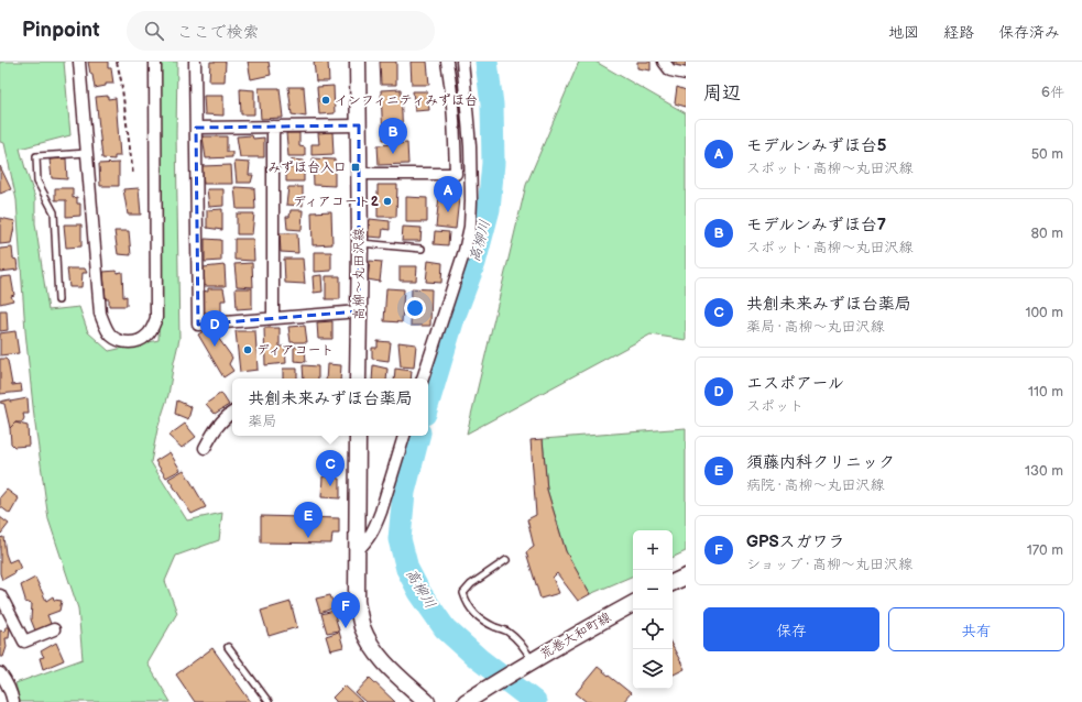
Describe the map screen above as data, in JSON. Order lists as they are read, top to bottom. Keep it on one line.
{"streets":{"street":["高柳～丸田沢線","荒巻大和町線"]},"water":["高柳川"],"places":{"other":["インフィニティみずほ台","ディアコート2","ディアコート"],"transit":["みずほ台入口"]},"page":{"header":"Pinpoint","search":"ここで検索","nav":["地図","経路","保存済み"],"heading":["周辺","6件"],"pins":["B","A","D","C","E","F"],"list":[{"mark":"A","name":"モデルンみずほ台5","note":"スポット · 高柳～丸田沢線","value":"50 m"},{"mark":"B","name":"モデルンみずほ台7","note":"スポット · 高柳～丸田沢線","value":"80 m"},{"mark":"C","name":"共創未来みずほ台薬局","note":"薬局 · 高柳～丸田沢線","value":"100 m"},{"mark":"D","name":"エスポアール","note":"スポット","value":"110 m"},{"mark":"E","name":"須藤内科クリニック","note":"病院 · 高柳～丸田沢線","value":"130 m"},{"mark":"F","name":"GPSスガワラ","note":"ショップ · 高柳～丸田沢線","value":"170 m"}],"popup":["共創未来みずほ台薬局","薬局"],"map_buttons":["+","−"],"buttons":["保存","共有"]}}
